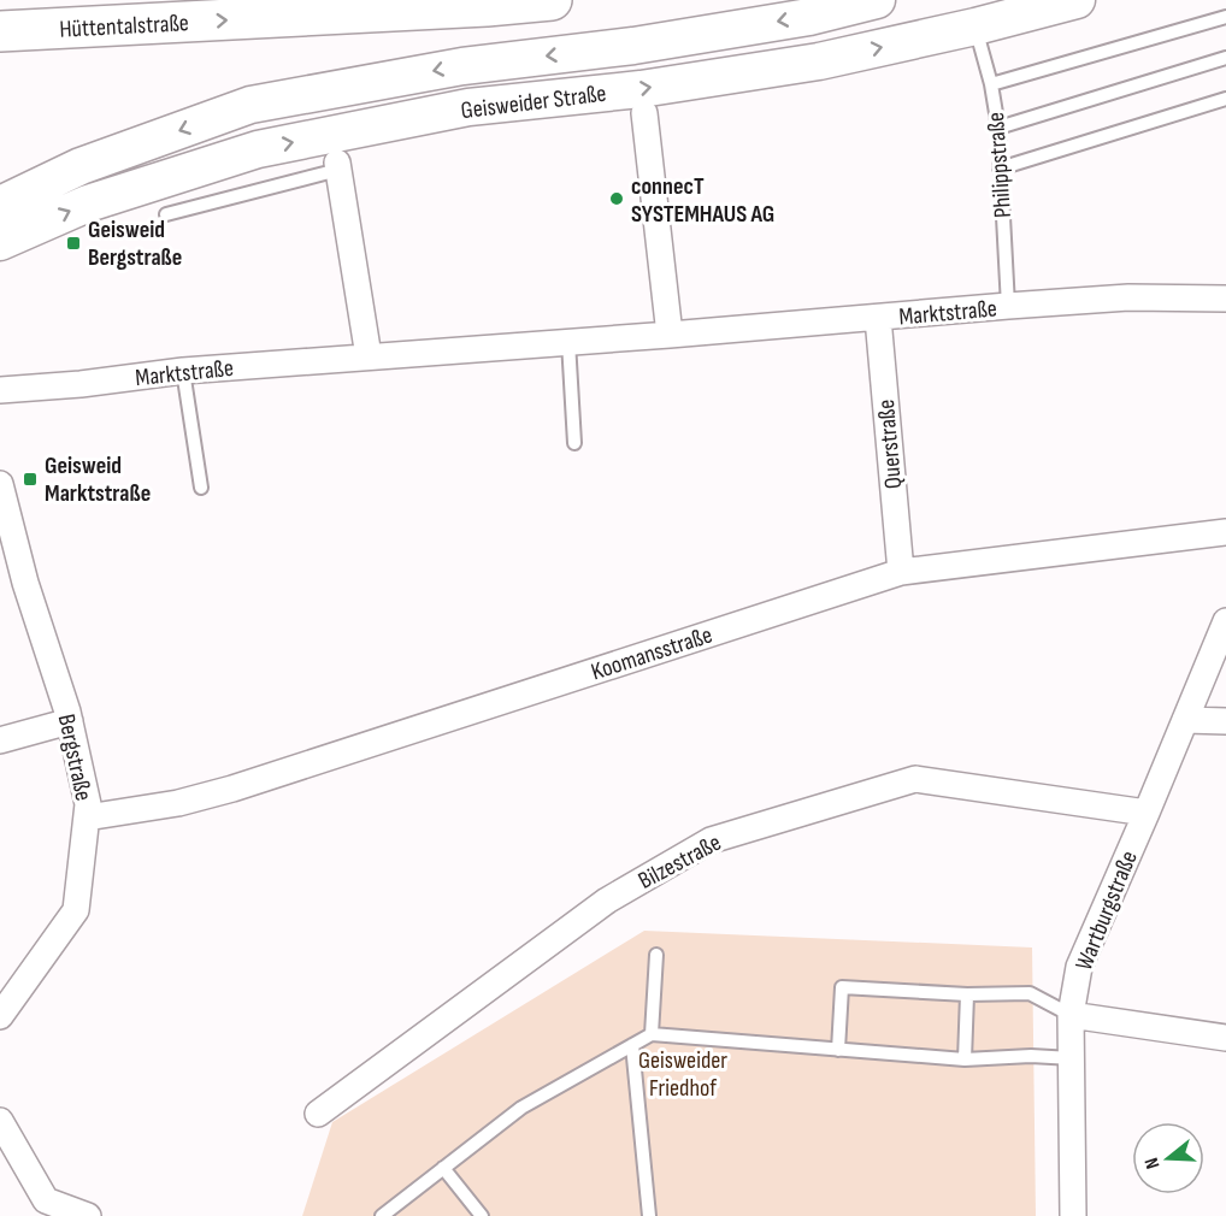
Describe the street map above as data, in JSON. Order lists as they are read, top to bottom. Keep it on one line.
{"streets":{"highway":["Hüttentalstraße"],"main road":["Geisweider Straße"],"street":["Marktstraße","Querstraße","Koomansstraße","Bergstraße","Bilzestraße","Wartburgstraße"],"lane":["Philippstraße"]},"crossings":[["Geisweider Straße","Philippstraße"],["Philippstraße","Marktstraße"],["Marktstraße","Querstraße"],["Querstraße","Koomansstraße"],["Koomansstraße","Bergstraße"],["Bilzestraße","Wartburgstraße"]],"one_way":["Hüttentalstraße"],"parks":["Geisweider Friedhof"],"places":{"other":["connecT SYSTEMHAUS AG"],"transit":["Geisweid Bergstraße","Geisweid Marktstraße"]},"north":"left"}
